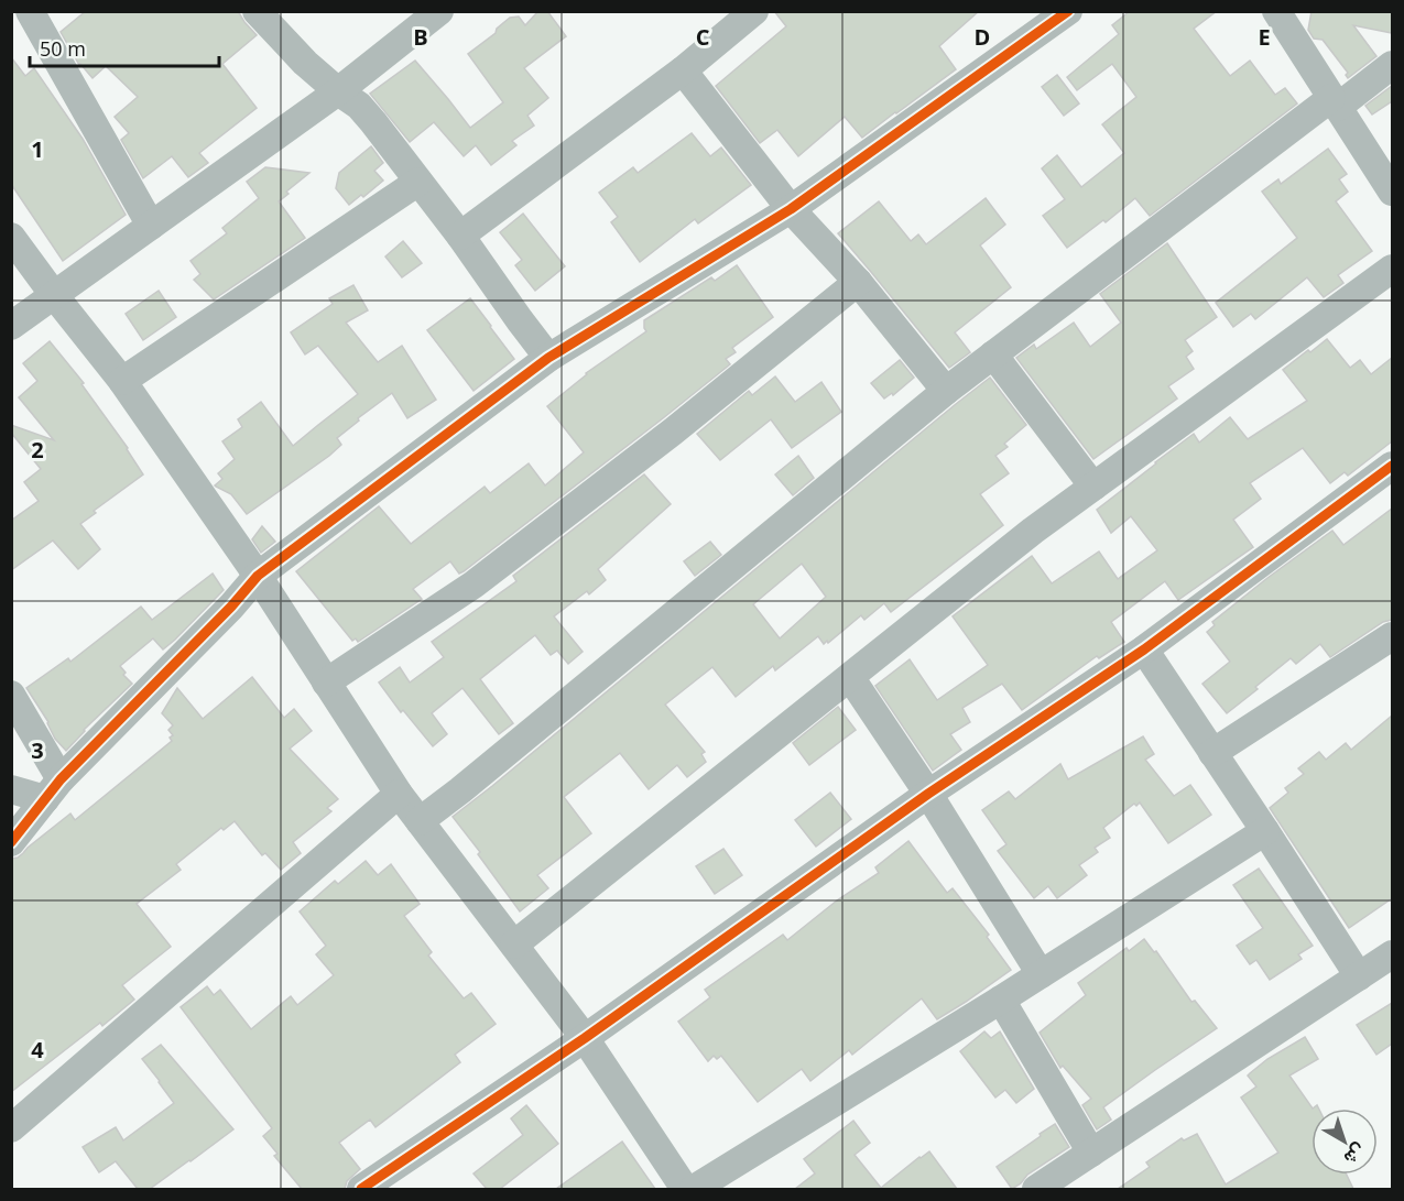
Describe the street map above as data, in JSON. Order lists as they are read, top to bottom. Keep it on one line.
{"scale_bar":"50 m","north":"bottom right","grid":{"columns":["B","C","D","E"],"rows":["1","2","3","4"]}}
